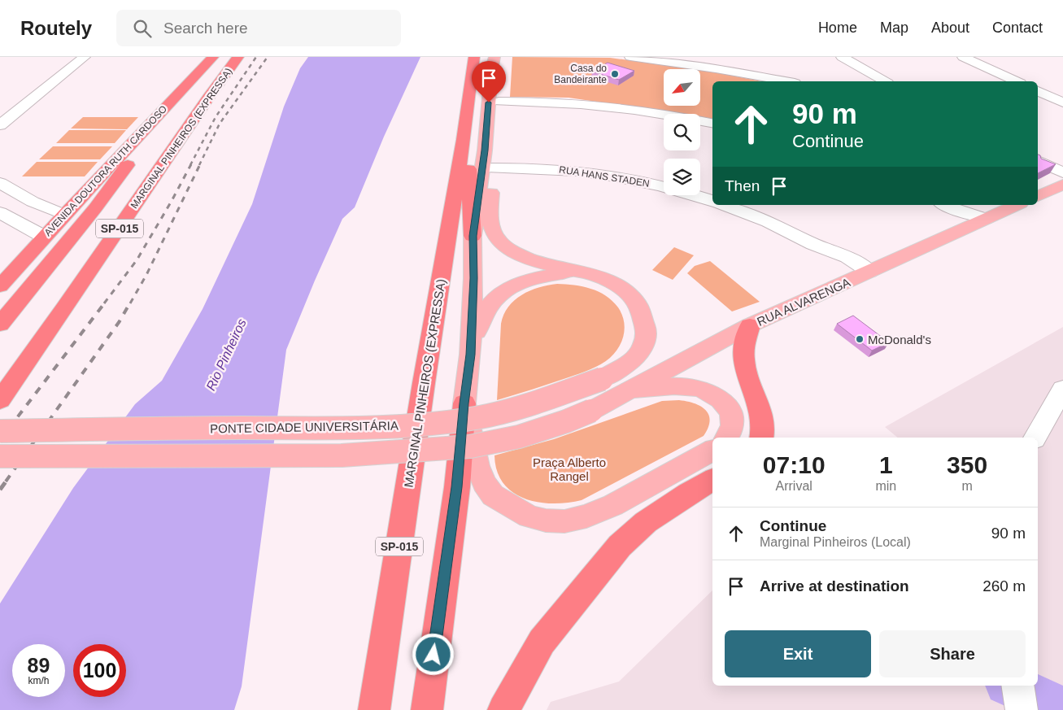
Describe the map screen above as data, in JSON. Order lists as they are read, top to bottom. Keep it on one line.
{"streets":{"highway":["MARGINAL PINHEIROS (EXPRESSA)","AVENIDA DOUTORA RUTH CARDOSO","SP-015"],"main road":["RUA ALVARENGA","PONTE CIDADE UNIVERSITÁRIA"],"street":["RUA HANS STADEN"]},"crossings":[["RUA HANS STADEN","PONTE CIDADE UNIVERSITÁRIA"]],"water":["Rio Pinheiros"],"parks":["Praça Alberto Rangel"],"places":["Casa do Bandeirante","McDonald's"],"north":"bottom left","page":{"header":"Routely","search":"Search here","nav":["Home","Map","About","Contact"],"turn":["90 m","Continue"],"then":"Then","eta":["07:10","Arrival","1","min","350","m"],"list":[{"name":"Continue","note":"Marginal Pinheiros (Local)","value":"90 m"},{"name":"Arrive at destination","value":"260 m"}],"buttons":["Exit","Share"],"speed":"89 km/h","limit":"100"}}
